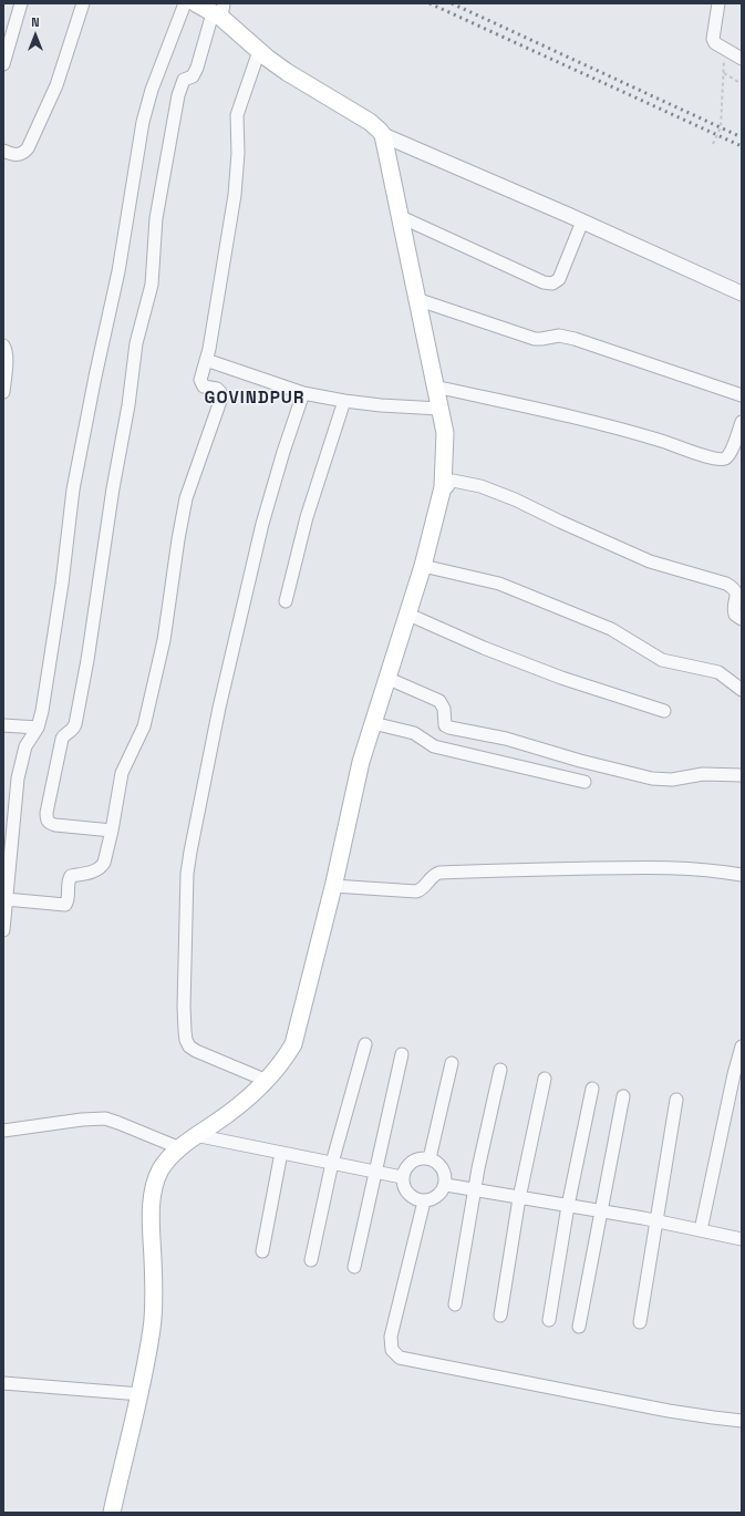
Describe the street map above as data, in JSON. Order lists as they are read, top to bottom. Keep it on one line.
{"districts":["GOVINDPUR"],"north":"top"}
